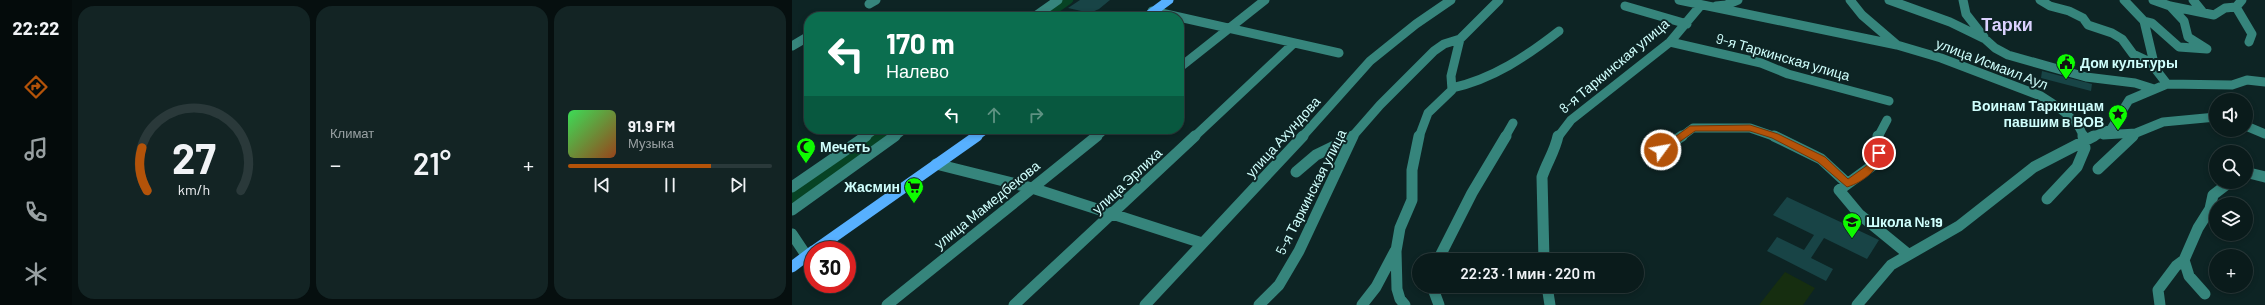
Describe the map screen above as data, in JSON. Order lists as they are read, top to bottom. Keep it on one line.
{"streets":{"street":["9-я Таркинская улица","улица Исмаил Аул","8-я Таркинская улица","улица Ахундова","улица Эрлиха","5-я Таркинская улица","улица Мамедбекова"]},"crossings":[["9-я Таркинская улица","8-я Таркинская улица"]],"districts":["Тарки"],"places":{"public building":["Дом культуры"],"place":["Воинам Таркинцам павшим в ВОВ"],"mosque":["Мечеть"],"supermarket":["Жасмин"],"school or university":["Школа №19"]},"page":{"tabs":"22:22","tile":"Климат","turn":["170 m","Налево"],"map_buttons":"+","song":["91.9 FM","Музыка"],"heat":["−","21°","+"],"limit":"30","trip":"22:23 · 1 мин · 220 m","gauge":["27","km/h"]}}
